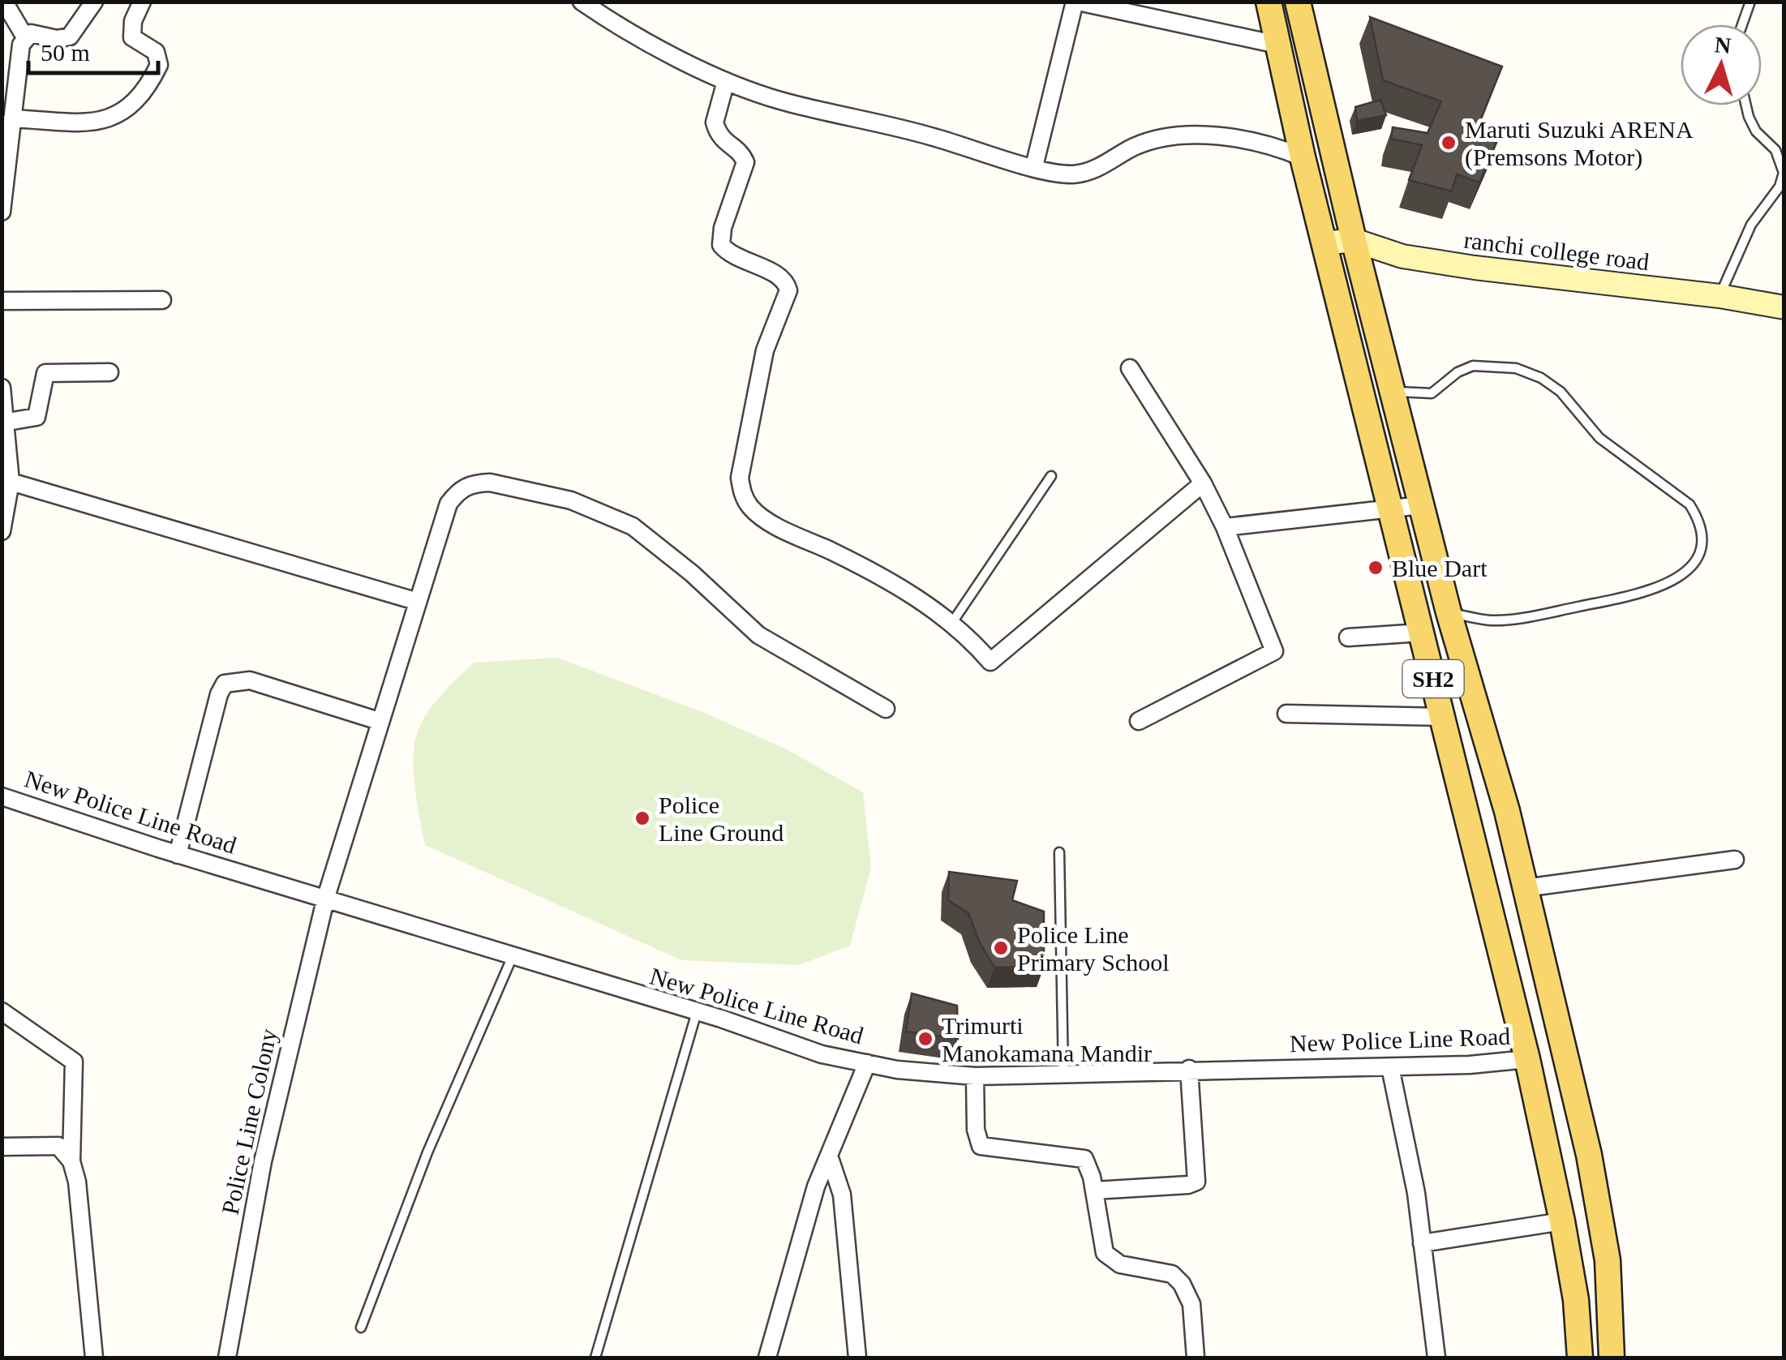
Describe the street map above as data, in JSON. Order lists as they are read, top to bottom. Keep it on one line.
{"streets":{"main road":["SH2"],"street":["ranchi college road","New Police Line Road","Police Line Colony"]},"crossings":[["ranchi college road","SH2"],["SH2","New Police Line Road"],["New Police Line Road","Police Line Colony"]],"places":["Maruti Suzuki ARENA (Premsons Motor)","Blue Dart","Police Line Ground","Police Line Primary School","Trimurti Manokamana Mandir"],"scale_bar":"50 m","north":"top"}
